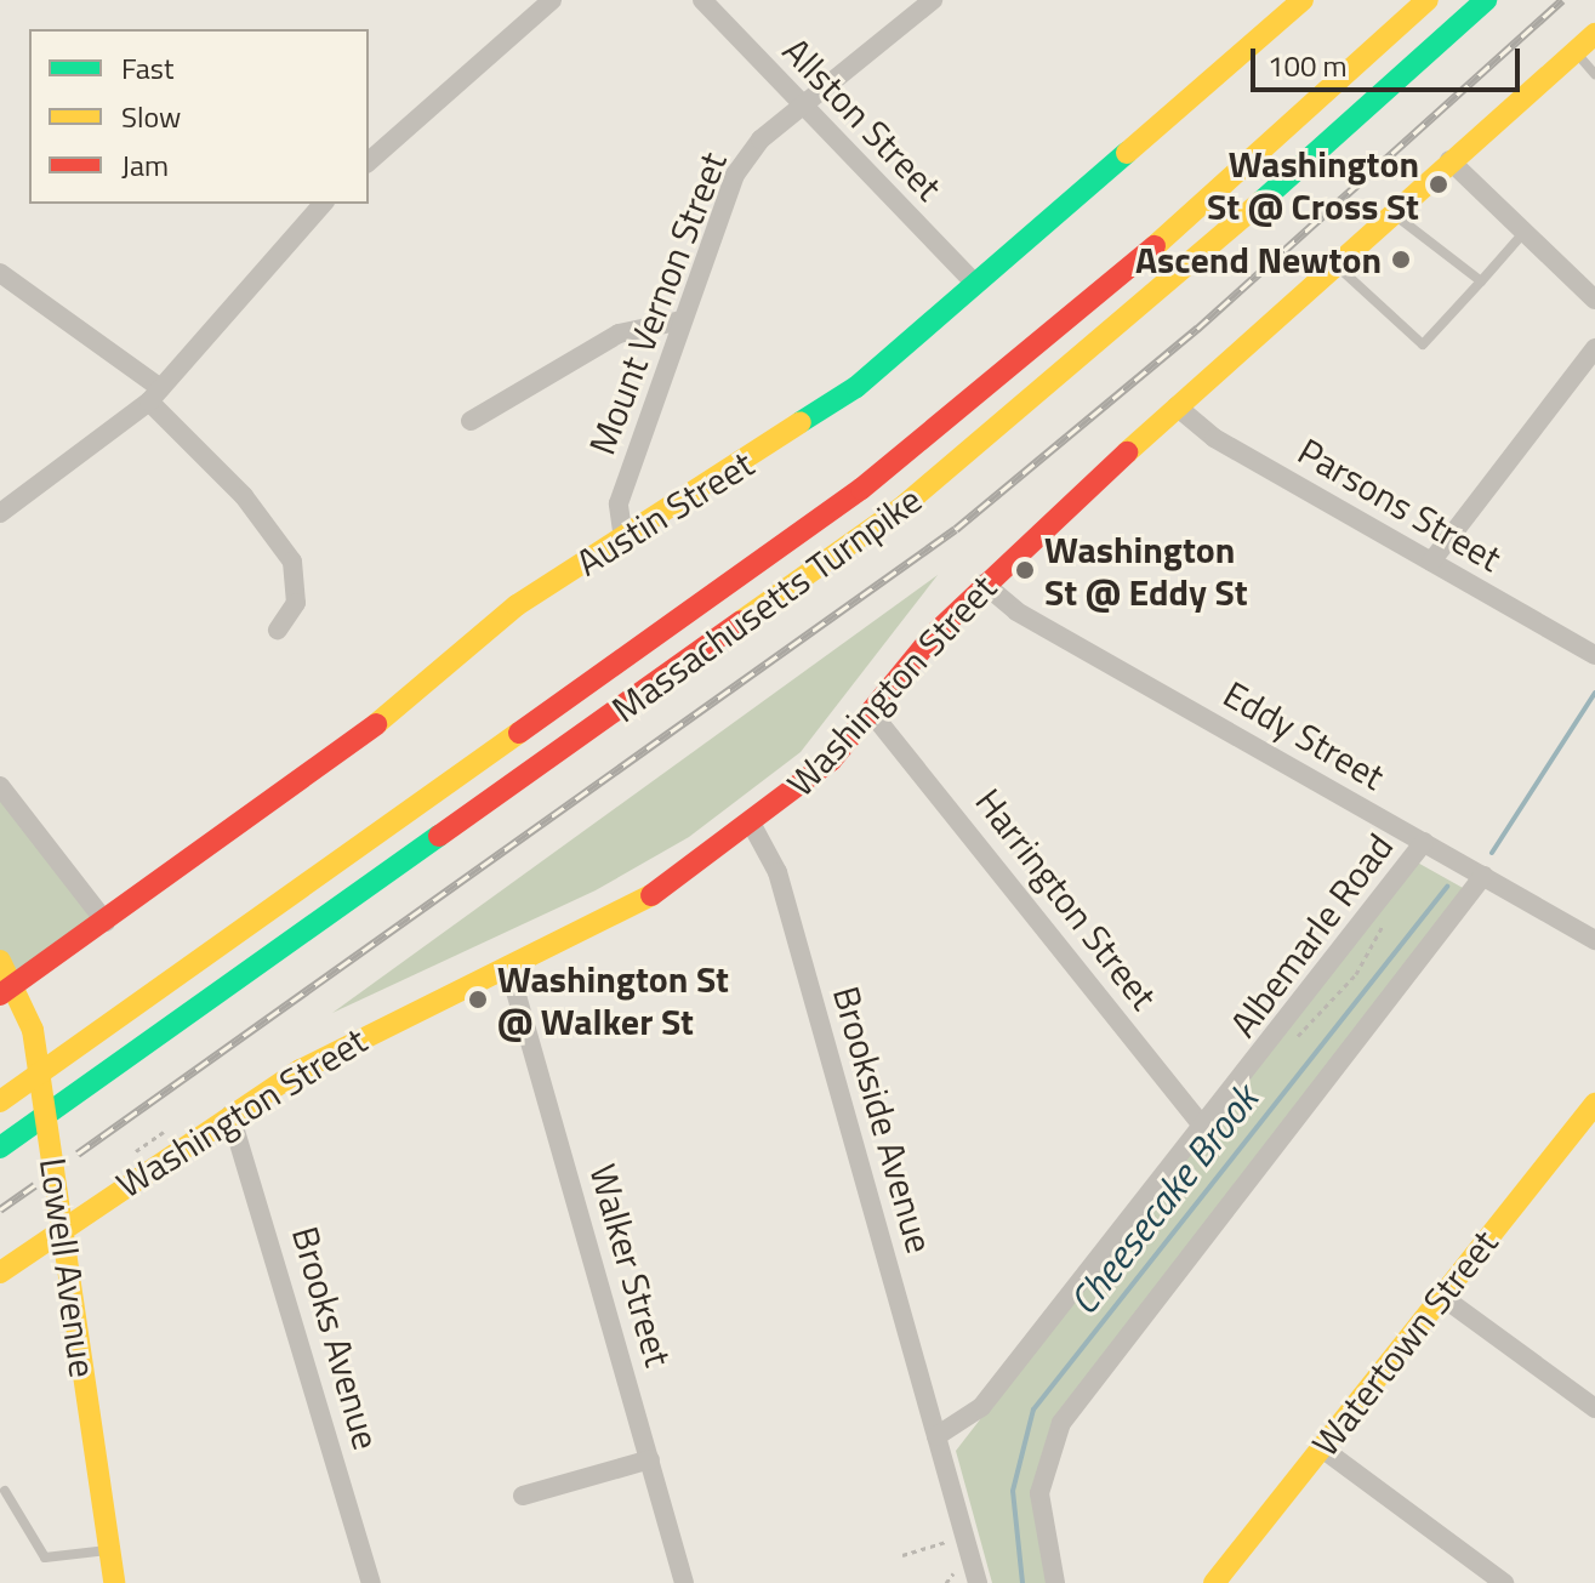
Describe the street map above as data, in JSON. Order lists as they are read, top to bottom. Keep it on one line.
{"streets":{"main road":["Austin Street","Massachusetts Turnpike","Washington Street","Lowell Avenue","Watertown Street"],"street":["Allston Street","Mount Vernon Street","Parsons Street","Eddy Street","Harrington Street","Albemarle Road","Brookside Avenue","Walker Street","Brooks Avenue"]},"crossings":[["Allston Street","Mount Vernon Street"],["Allston Street","Austin Street"],["Mount Vernon Street","Austin Street"],["Parsons Street","Washington Street"],["Austin Street","Lowell Avenue"],["Washington Street","Eddy Street"],["Washington Street","Harrington Street"],["Washington Street","Brookside Avenue"],["Washington Street","Walker Street"],["Washington Street","Lowell Avenue"],["Washington Street","Brooks Avenue"],["Eddy Street","Albemarle Road"],["Harrington Street","Albemarle Road"],["Albemarle Road","Brookside Avenue"]],"water":["Cheesecake Brook"],"places":["Washington St @ Cross St","Ascend Newton","Washington St @ Eddy St","Washington St @ Walker St"],"legend":["Fast","Slow","Jam"],"scale_bar":"100 m"}
